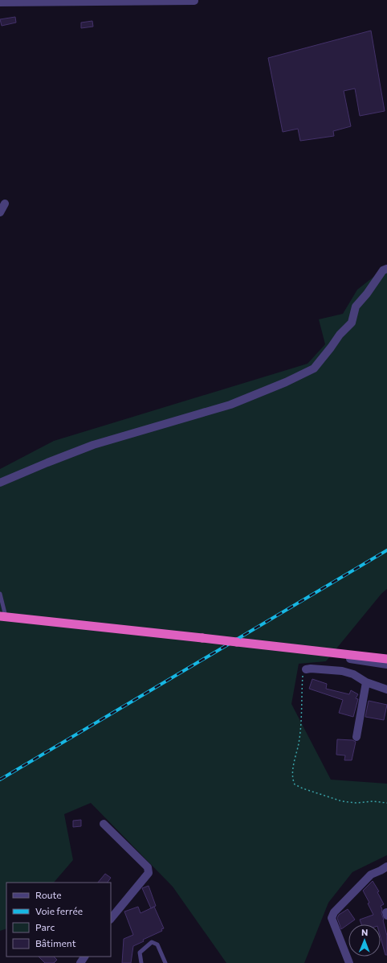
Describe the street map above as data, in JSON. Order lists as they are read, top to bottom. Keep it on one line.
{"legend":["Route","Voie ferrée","Parc","Bâtiment"],"north":"top"}
